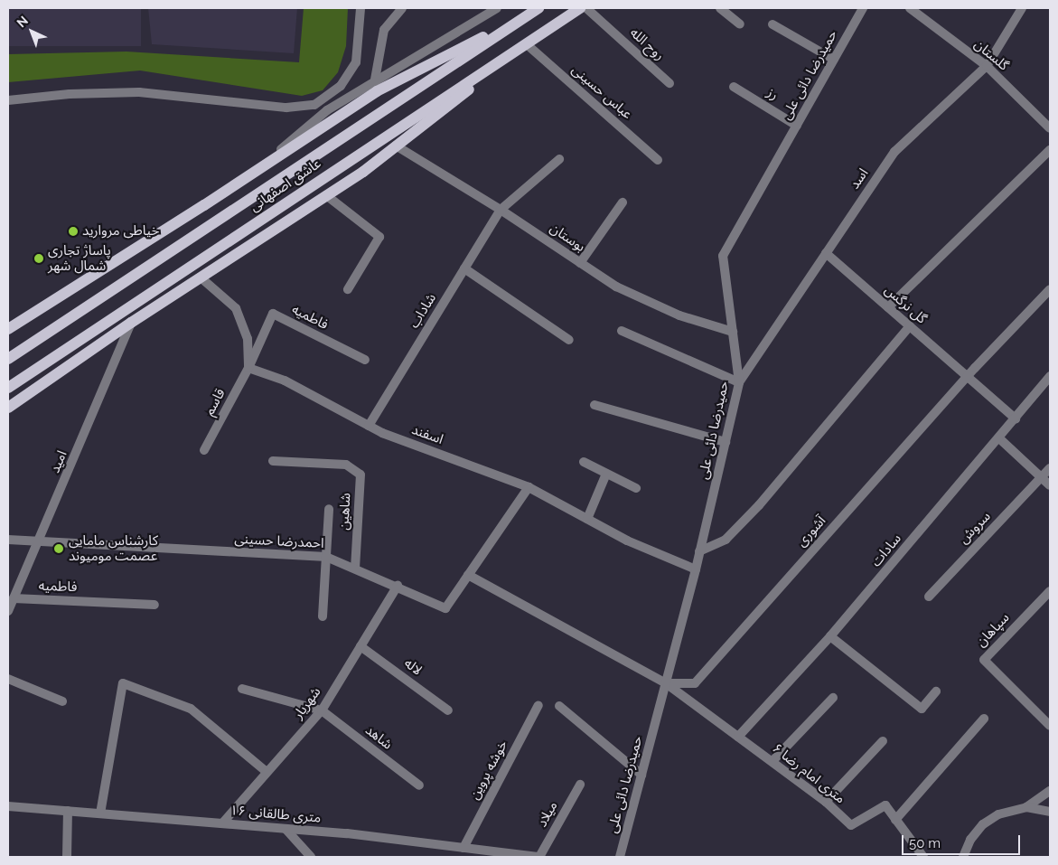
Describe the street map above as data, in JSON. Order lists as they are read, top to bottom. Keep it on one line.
{"streets":{"main road":["عاشق اصفهانی"],"street":["روح الله","گلستان","حمیدرضا دائی علی","عباس حسینی","رز","اسد","بوستان","گل نرگس","شاداب","فاطمیه","قاسم","اسفند","امید","شاهین","سروش","آشوری","احمدرضا حسینی","سادات","سپاهان","لاله","شهریار","شاهد","خوشه پروین","۶ متری امام رضا","۱۶ متری طالقانی","میلاد"]},"crossings":[["گلستان","اسد"],["حمیدرضا دائی علی","رز"],["حمیدرضا دائی علی","اسد"],["حمیدرضا دائی علی","بوستان"],["حمیدرضا دائی علی","اسفند"],["حمیدرضا دائی علی","آشوری"],["حمیدرضا دائی علی","۶ متری امام رضا"],["اسد","گل نرگس"],["بوستان","شاداب"],["گل نرگس","آشوری"],["گل نرگس","سادات"],["شاداب","اسفند"],["فاطمیه","قاسم"],["فاطمیه","اسفند"],["فاطمیه","امید"],["قاسم","اسفند"],["اسفند","احمدرضا حسینی"],["امید","احمدرضا حسینی"],["شاهین","احمدرضا حسینی"],["آشوری","۶ متری امام رضا"],["احمدرضا حسینی","شهریار"],["احمدرضا حسینی","۶ متری امام رضا"],["سادات","۶ متری امام رضا"],["لاله","شهریار"],["شهریار","شاهد"],["شهریار","۱۶ متری طالقانی"],["خوشه پروین","۱۶ متری طالقانی"],["۱۶ متری طالقانی","میلاد"]],"places":["خیاطی مروارید","پاساژ تجاری شمال شهر","کارشناس مامایی عصمت مومیوند"],"scale_bar":"50 m","north":"top left"}
